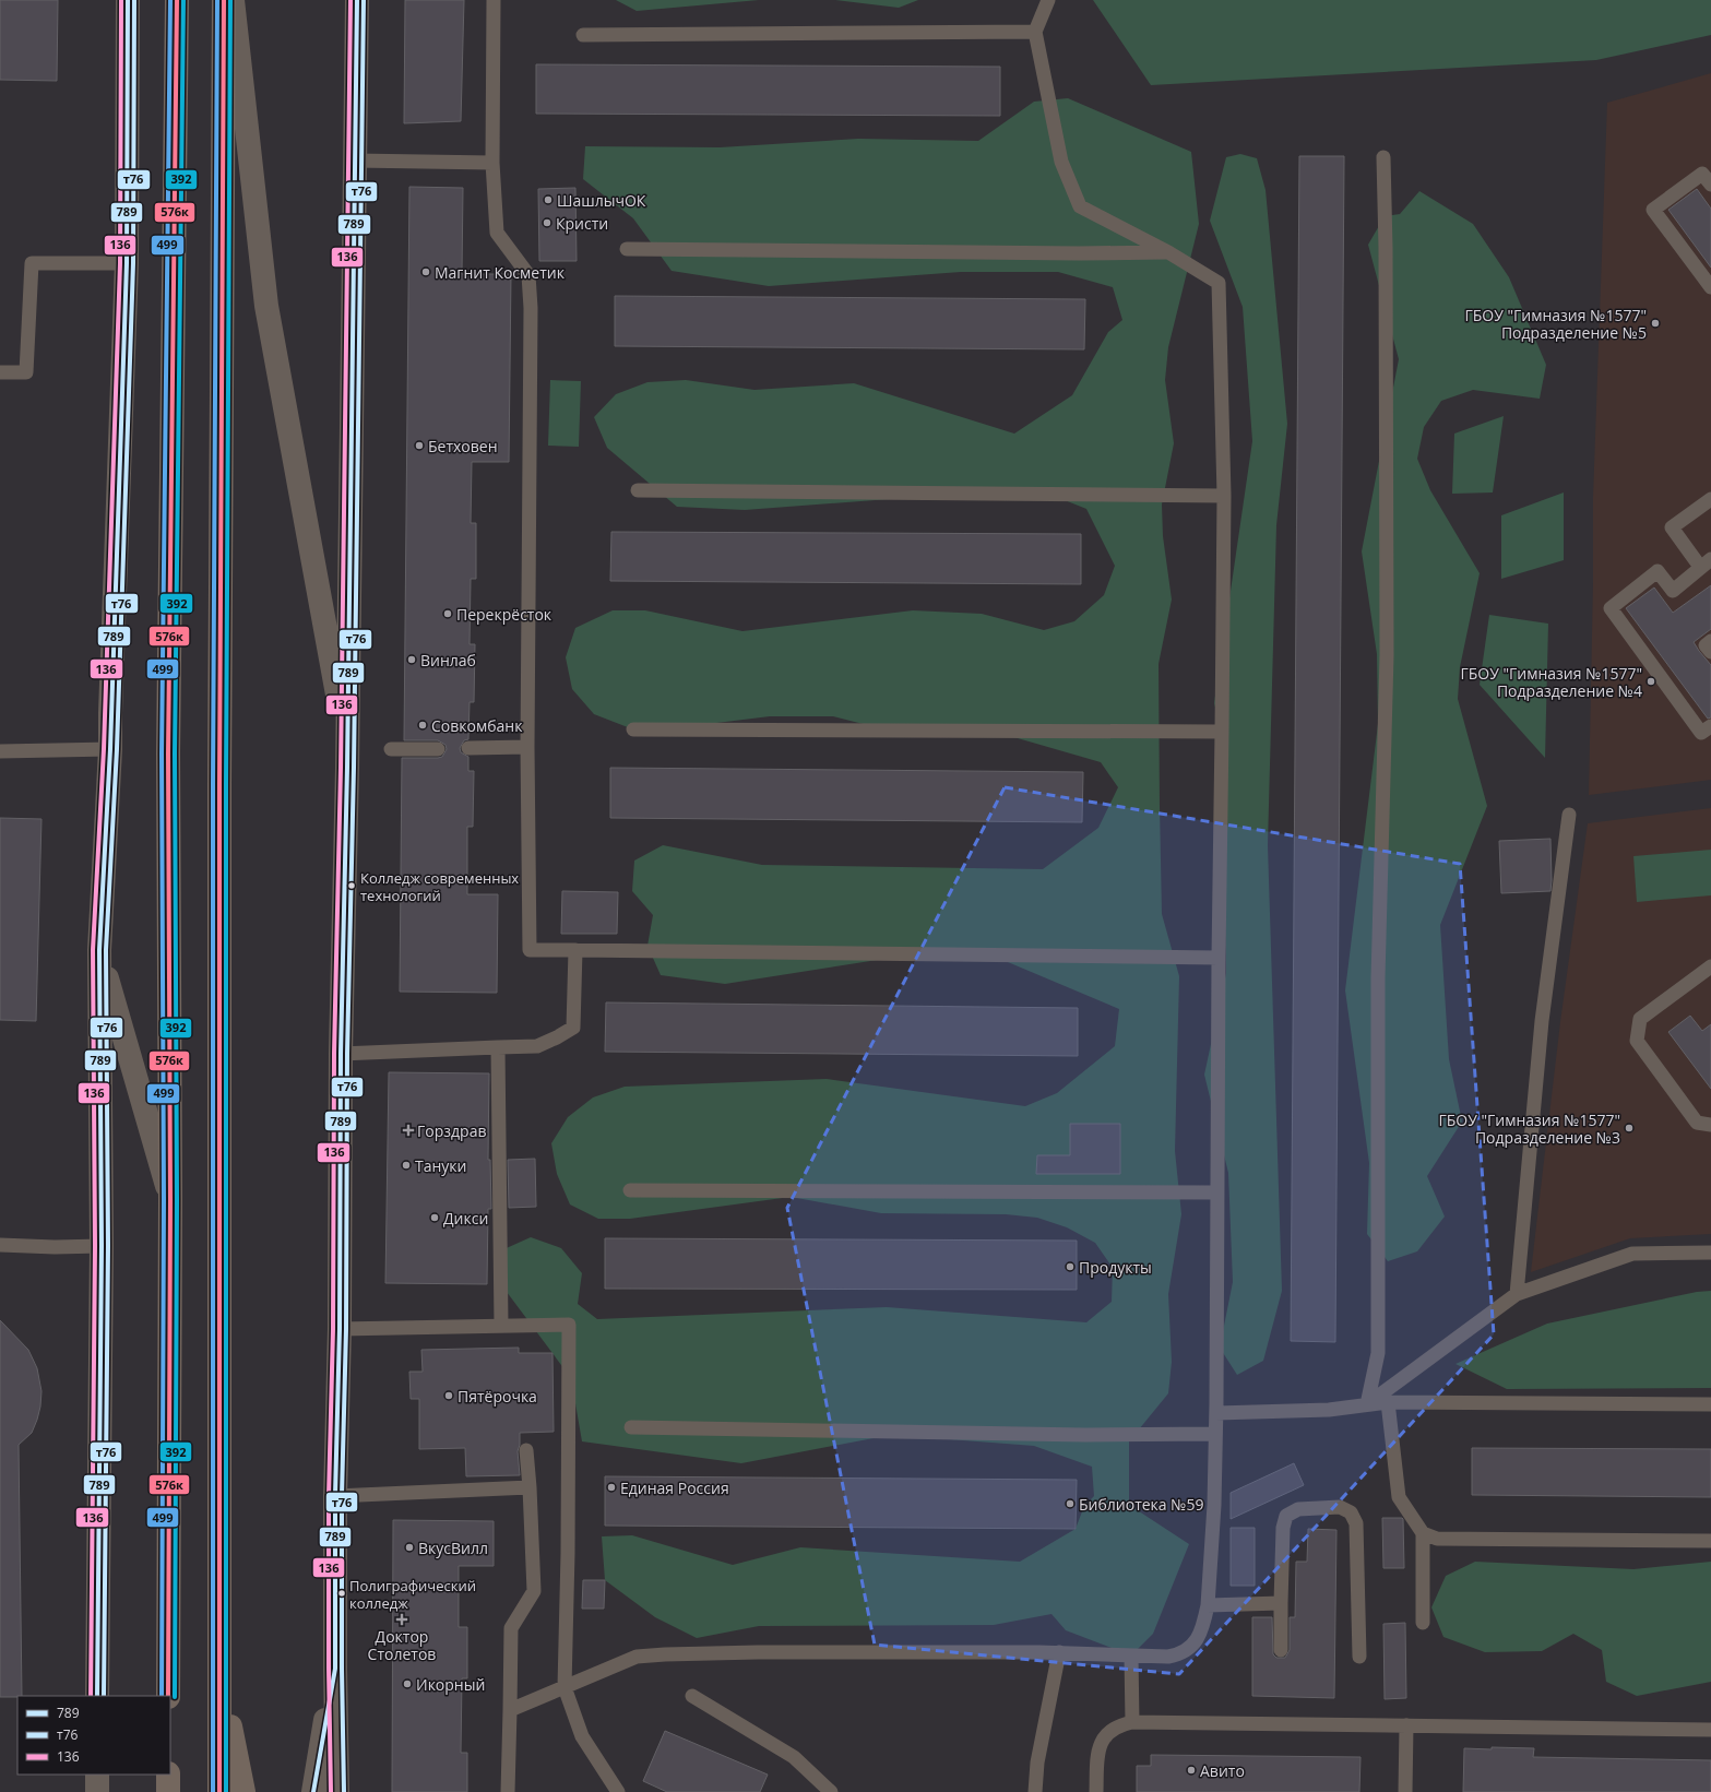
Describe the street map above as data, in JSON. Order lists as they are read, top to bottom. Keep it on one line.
{"places":{"other":["ШашлычОК","Кристи","Магнит Косметик","ГБОУ \"Гимназия №1577\" Подразделение №5","Бетховен","Перекрёсток","Винлаб","ГБОУ \"Гимназия №1577\" Подразделение №4","Совкомбанк","Колледж современных технологий","ГБОУ \"Гимназия №1577\" Подразделение №3","Тануки","Дикси","Продукты","Пятёрочка","Единая Россия","Библиотека №59","ВкусВилл","Полиграфический колледж","Икорный","Авито"],"health":["Горздрав","Доктор Столетов"]},"lines":["transit line 789","transit line т76","transit line 136","transit line 576к","transit line 392","transit line 499"],"legend":["789","т76","136"]}
